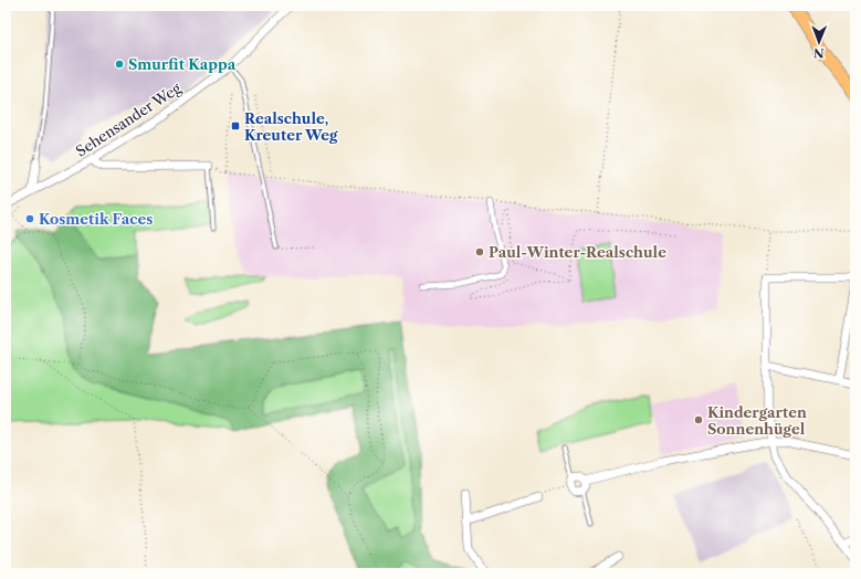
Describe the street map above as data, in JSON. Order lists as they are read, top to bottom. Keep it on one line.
{"streets":{"street":["Sehensander Weg"]},"places":{"other":["Smurfit Kappa","Kosmetik Faces","Paul-Winter-Realschule","Kindergarten Sonnenhügel"],"transit":["Realschule, Kreuter Weg"]},"north":"bottom"}
